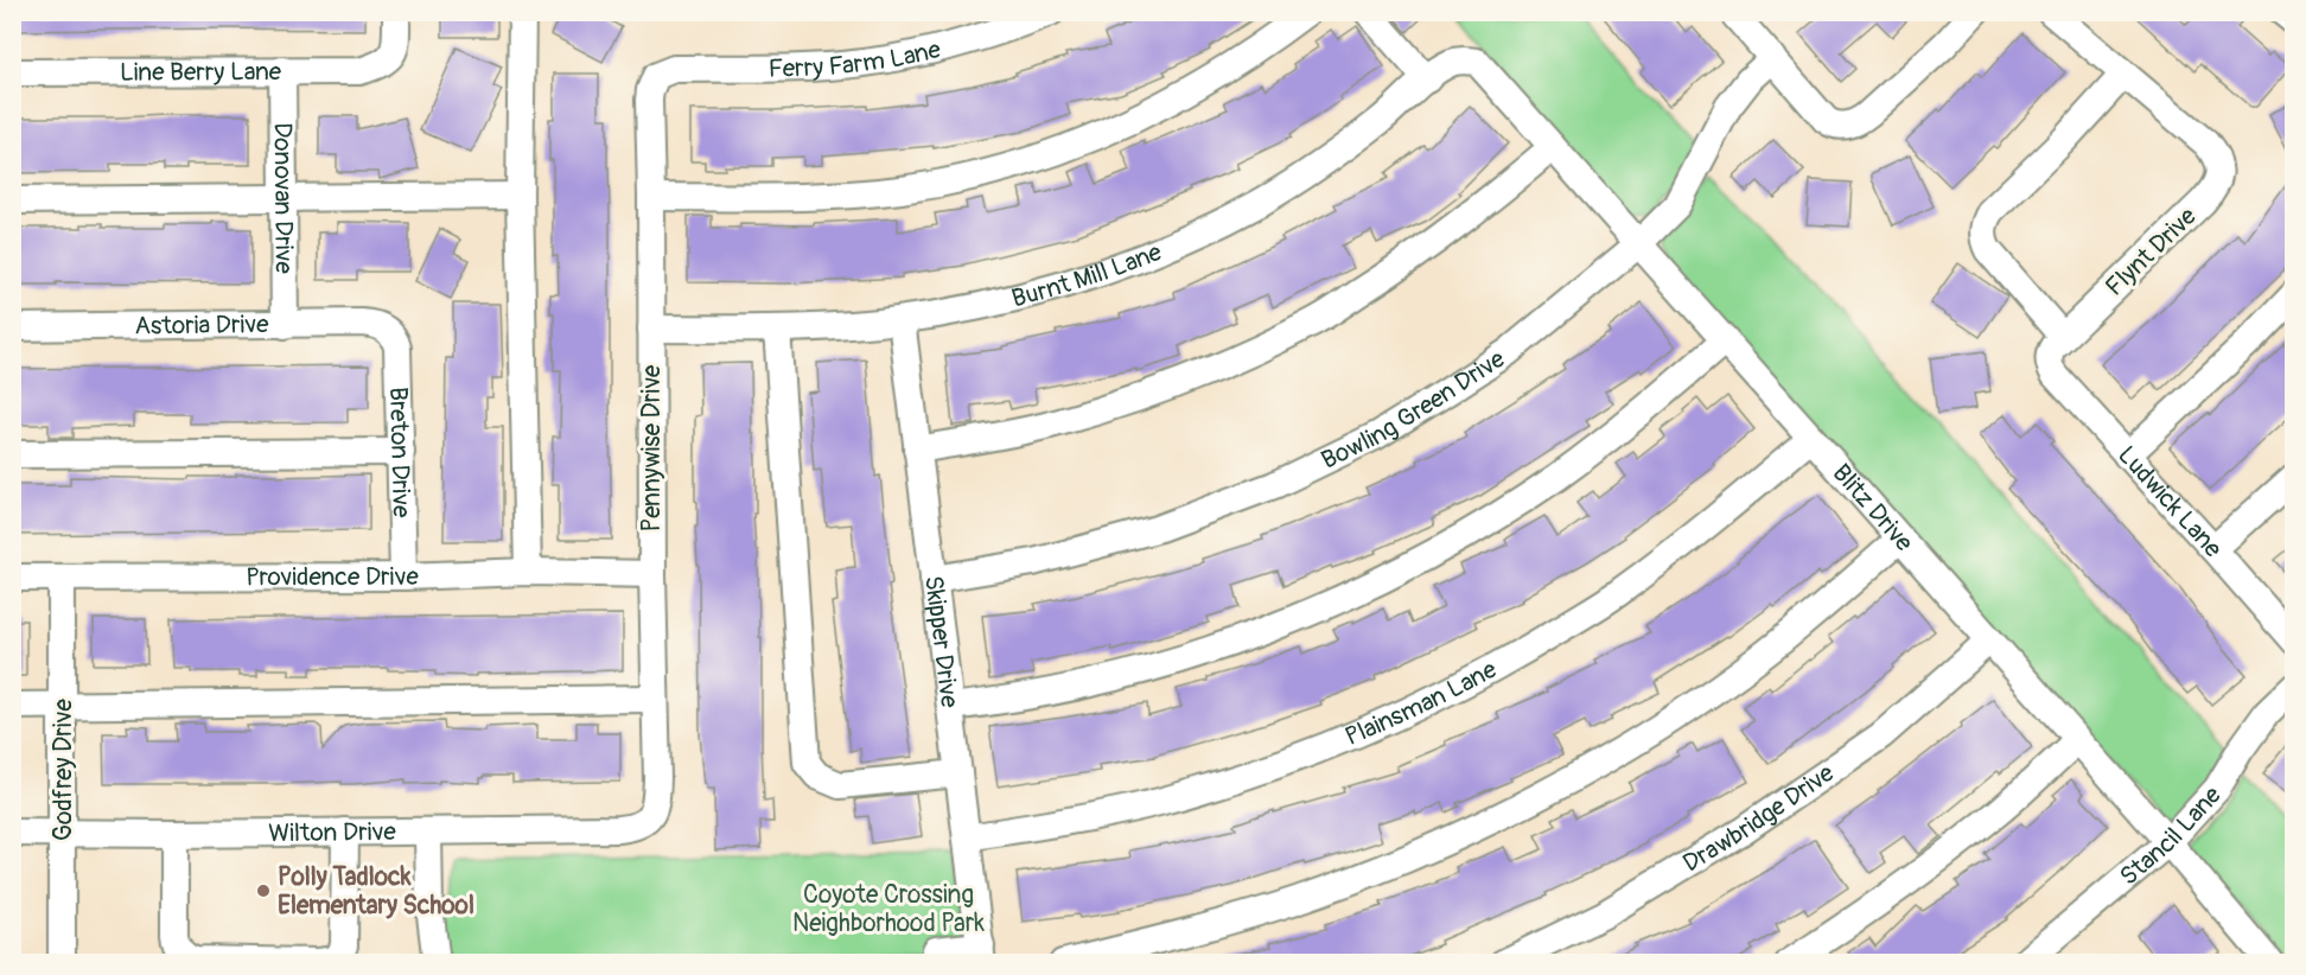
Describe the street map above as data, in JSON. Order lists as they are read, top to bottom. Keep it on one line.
{"streets":{"street":["Ferry Farm Lane","Line Berry Lane","Donovan Drive","Flynt Drive","Burnt Mill Lane","Astoria Drive","Bowling Green Drive","Pennywise Drive","Breton Drive","Ludwick Lane","Blitz Drive","Providence Drive","Skipper Drive","Plainsman Lane","Godfrey Drive","Drawbridge Drive","Wilton Drive","Stancil Lane"]},"crossings":[["Ferry Farm Lane","Pennywise Drive"],["Line Berry Lane","Donovan Drive"],["Donovan Drive","Astoria Drive"],["Flynt Drive","Ludwick Lane"],["Burnt Mill Lane","Pennywise Drive"],["Burnt Mill Lane","Blitz Drive"],["Burnt Mill Lane","Skipper Drive"],["Astoria Drive","Breton Drive"],["Bowling Green Drive","Blitz Drive"],["Bowling Green Drive","Skipper Drive"],["Pennywise Drive","Providence Drive"],["Pennywise Drive","Wilton Drive"],["Breton Drive","Providence Drive"],["Blitz Drive","Plainsman Lane"],["Blitz Drive","Drawbridge Drive"],["Blitz Drive","Stancil Lane"],["Providence Drive","Godfrey Drive"],["Skipper Drive","Plainsman Lane"],["Godfrey Drive","Wilton Drive"]],"parks":["Coyote Crossing Neighborhood Park"],"places":["Polly Tadlock Elementary School"]}
